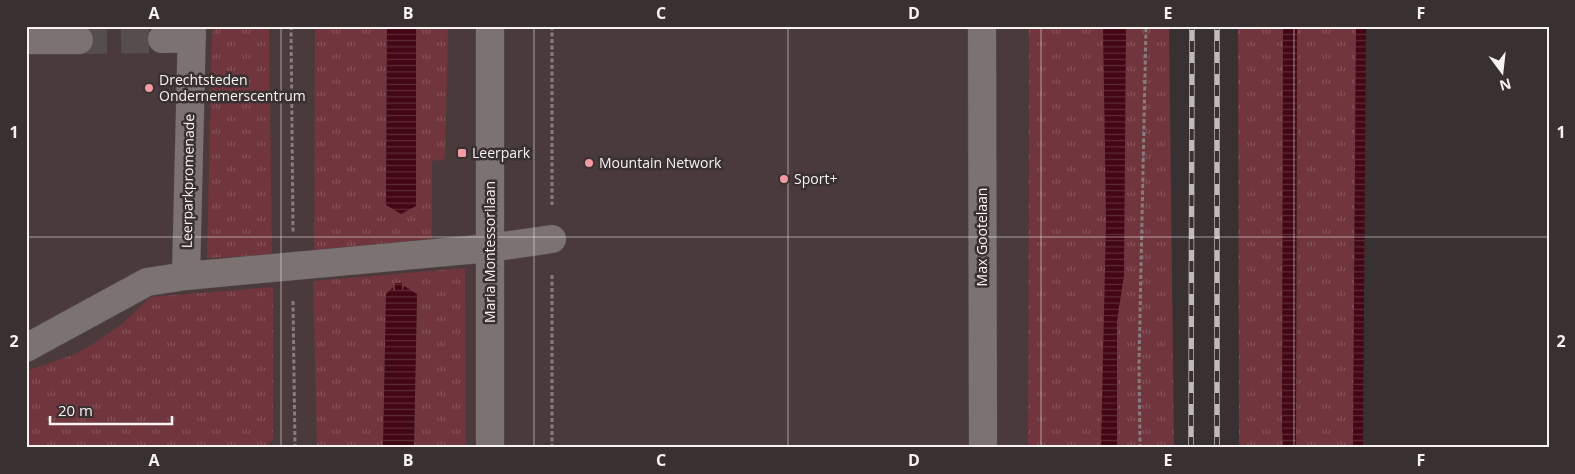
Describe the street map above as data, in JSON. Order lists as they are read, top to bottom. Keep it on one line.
{"streets":{"street":["Leerparkpromenade","Max Gootelaan","Maria Montessorilaan"]},"places":{"other":["Drechtsteden Ondernemerscentrum","Mountain Network","Sport+"],"transit":["Leerpark"]},"scale_bar":"20 m","north":"bottom","grid":{"columns":["A","B","C","D","E","F"],"rows":["1","2"]}}
